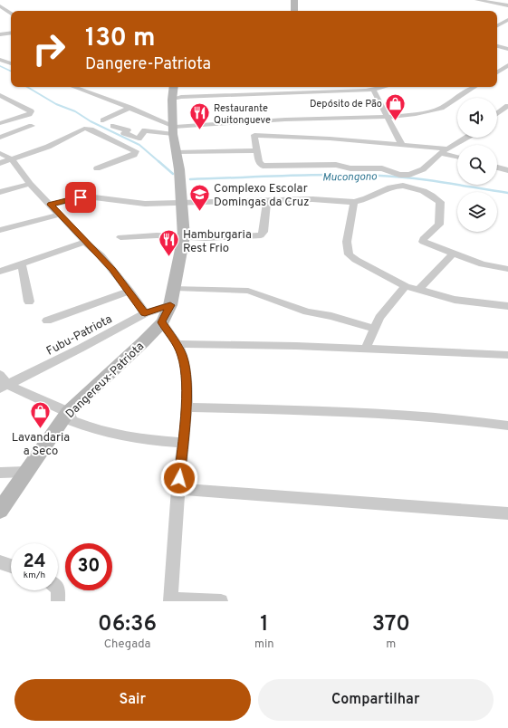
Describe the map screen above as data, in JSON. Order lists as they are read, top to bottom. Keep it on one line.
{"streets":{"street":["Fubu-Patriota","Dangereux-Patriota"]},"crossings":[["Fubu-Patriota","Dangereux-Patriota"]],"water":["Mucongono"],"places":{"shop":["Depósito de Pão","Lavandaria a Seco"],"restaurant":["Restaurante Quitongueve","Hamburgaria Rest Frio"],"school or university":["Complexo Escolar Domingas da Cruz"]},"page":{"turn":["130 m","Dangere-Patriota"],"speed":"24 km/h","limit":"30","eta":["06:36","Chegada","1","min","370","m"],"buttons":["Sair","Compartilhar"]}}
